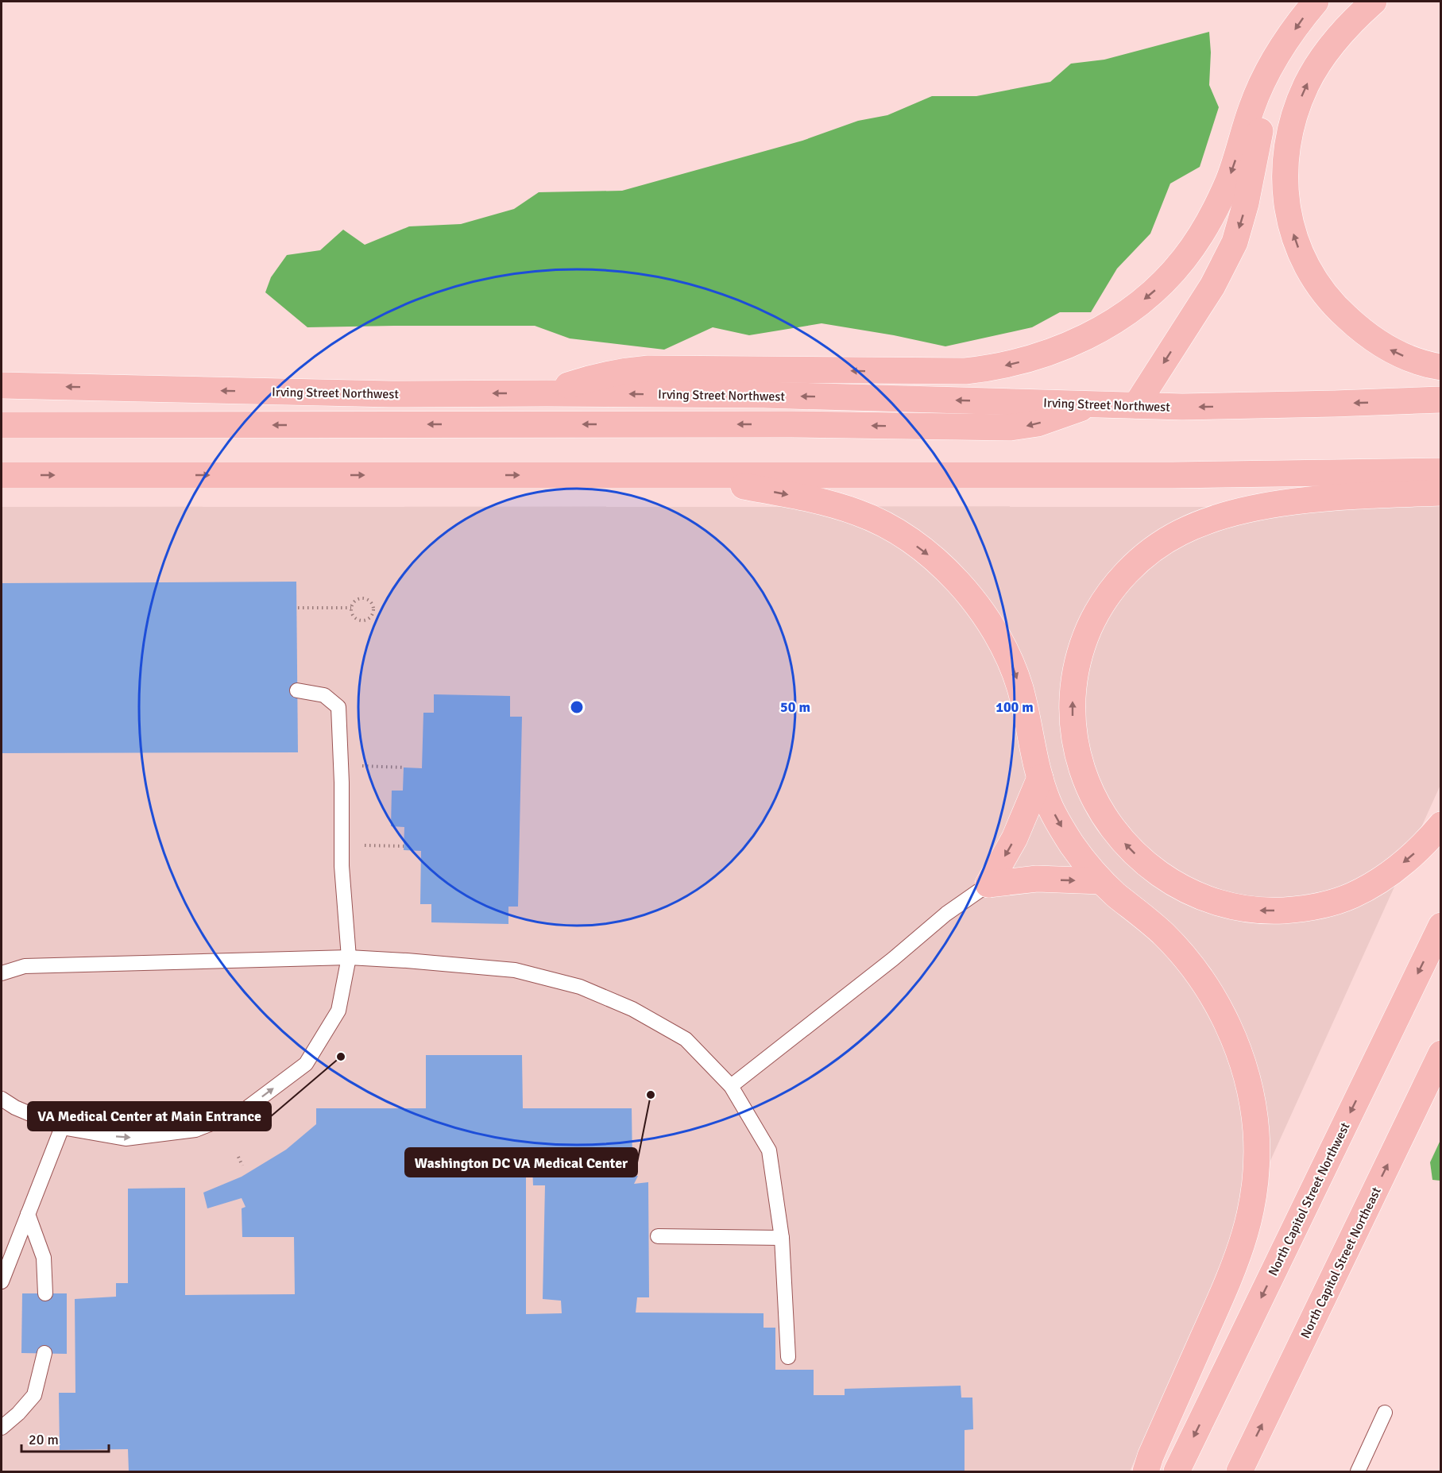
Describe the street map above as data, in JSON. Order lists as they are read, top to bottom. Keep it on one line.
{"streets":{"main road":["Irving Street Northwest","North Capitol Street Northwest","North Capitol Street Northeast"]},"one_way":["North Capitol Street Northwest","North Capitol Street Northeast"],"places":["VA Medical Center at Main Entrance","Washington DC VA Medical Center"],"scale_bar":"20 m","rings":["50 m","100 m"]}
